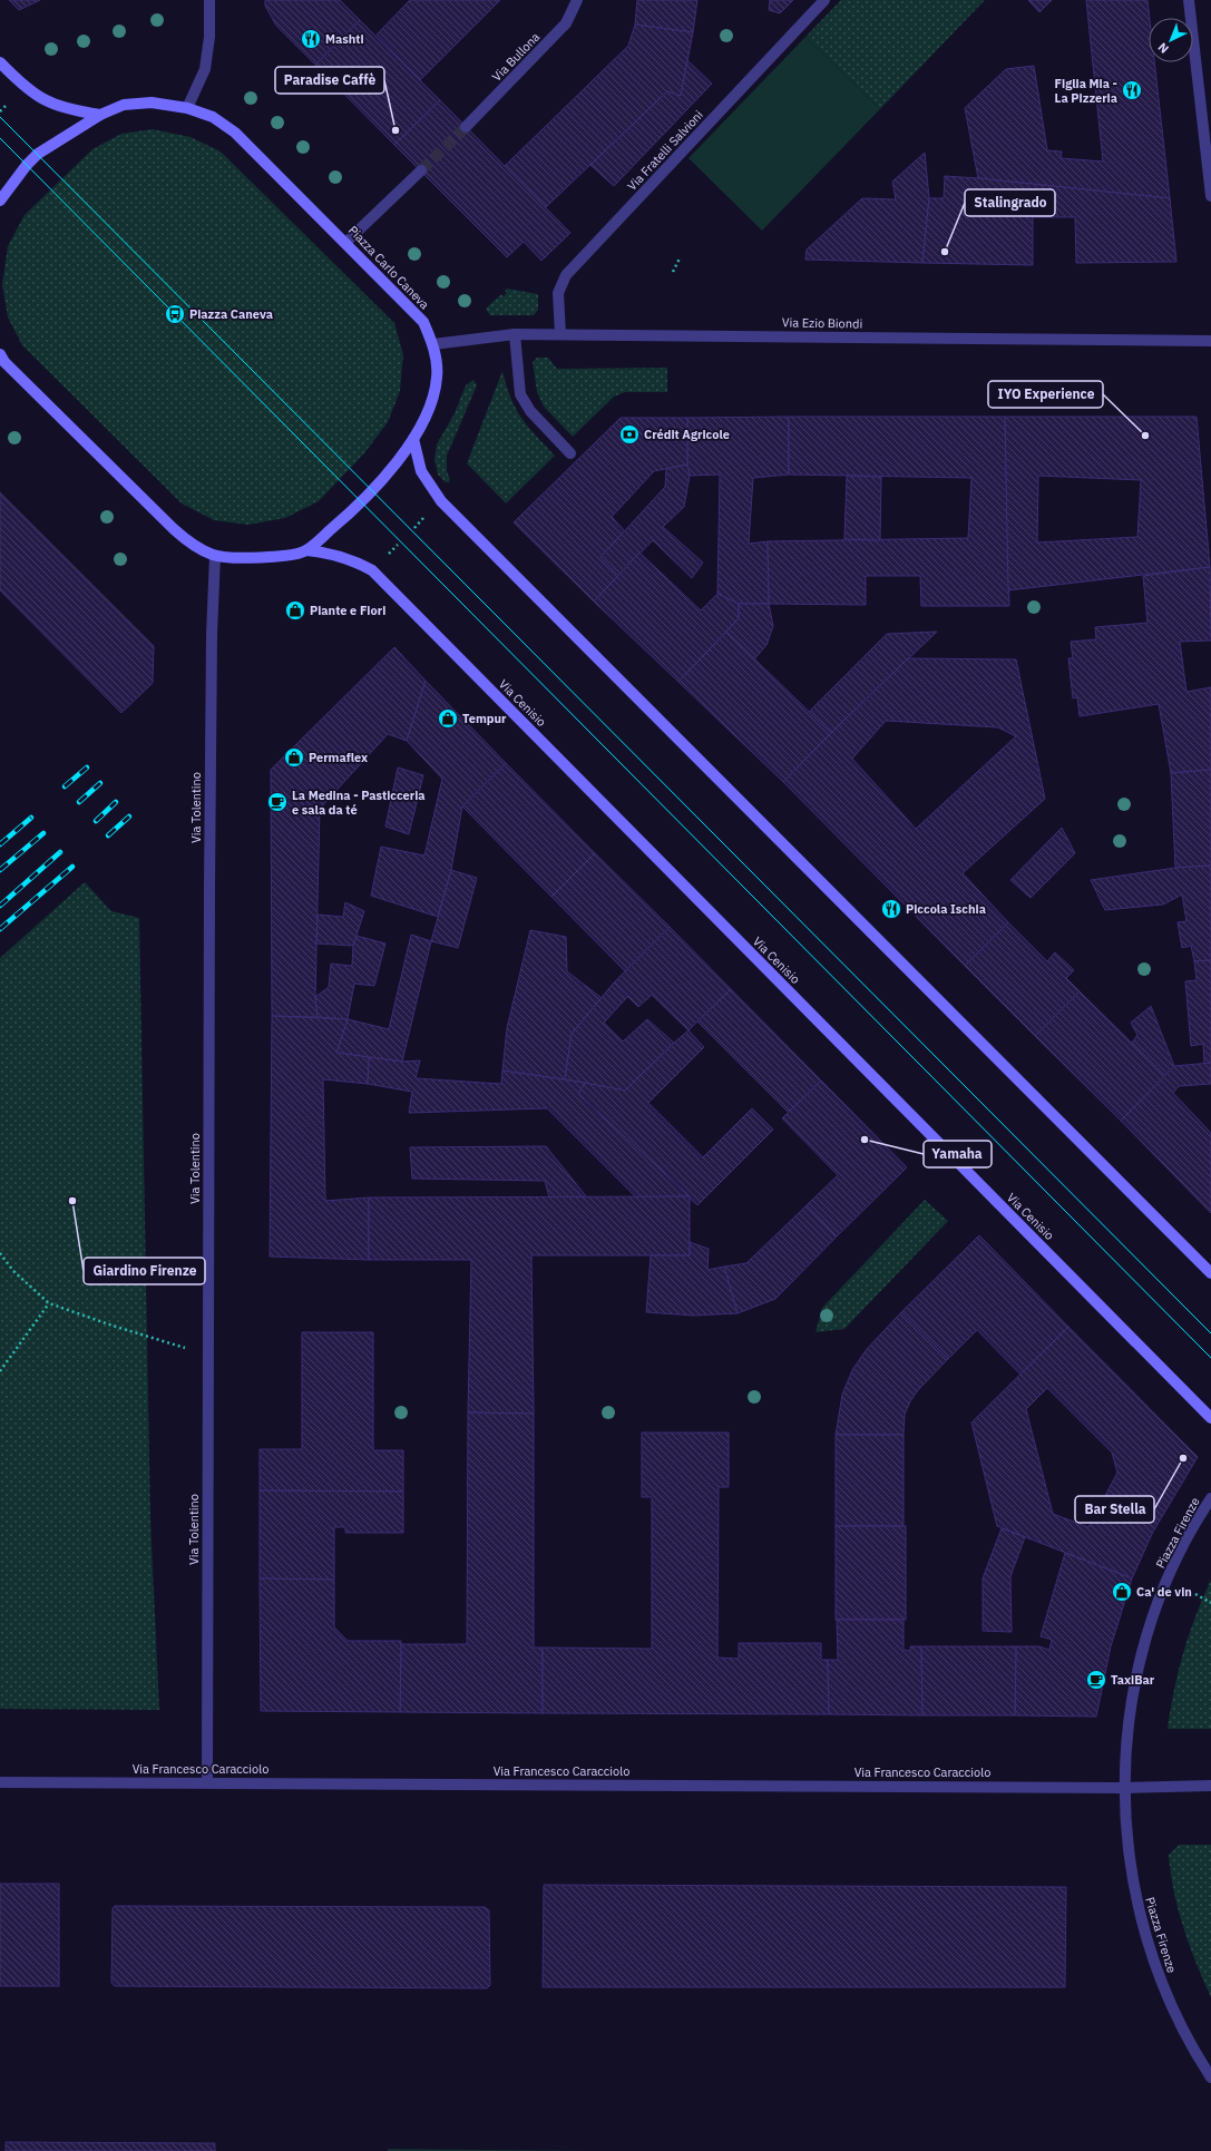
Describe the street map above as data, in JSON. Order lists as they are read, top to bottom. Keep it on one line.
{"streets":{"main road":["Piazza Carlo Caneva","Via Cenisio"],"street":["Via Bullona","Via Fratelli Salvioni","Via Ezio Biondi","Via Tolentino","Piazza Firenze","Via Francesco Caracciolo"]},"crossings":[["Via Fratelli Salvioni","Via Ezio Biondi"],["Piazza Carlo Caneva","Via Ezio Biondi"],["Piazza Carlo Caneva","Via Cenisio"],["Piazza Carlo Caneva","Via Tolentino"],["Via Tolentino","Via Francesco Caracciolo"],["Piazza Firenze","Via Francesco Caracciolo"]],"places":{"restaurant":["Mashti","Figlia Mia - La Pizzeria","Piccola Ischia"],"other":["Paradise Caffè","Stalingrado","IYO Experience","Yamaha","Giardino Firenze","Bar Stella"],"bus stop":["Piazza Caneva"],"bank":["Crédit Agricole"],"shop":["Piante e Fiori","Tempur","Permaflex","Ca' de vin"],"cafe":["La Medina - Pasticceria e sala da té","TaxiBar"]},"north":"bottom left"}
